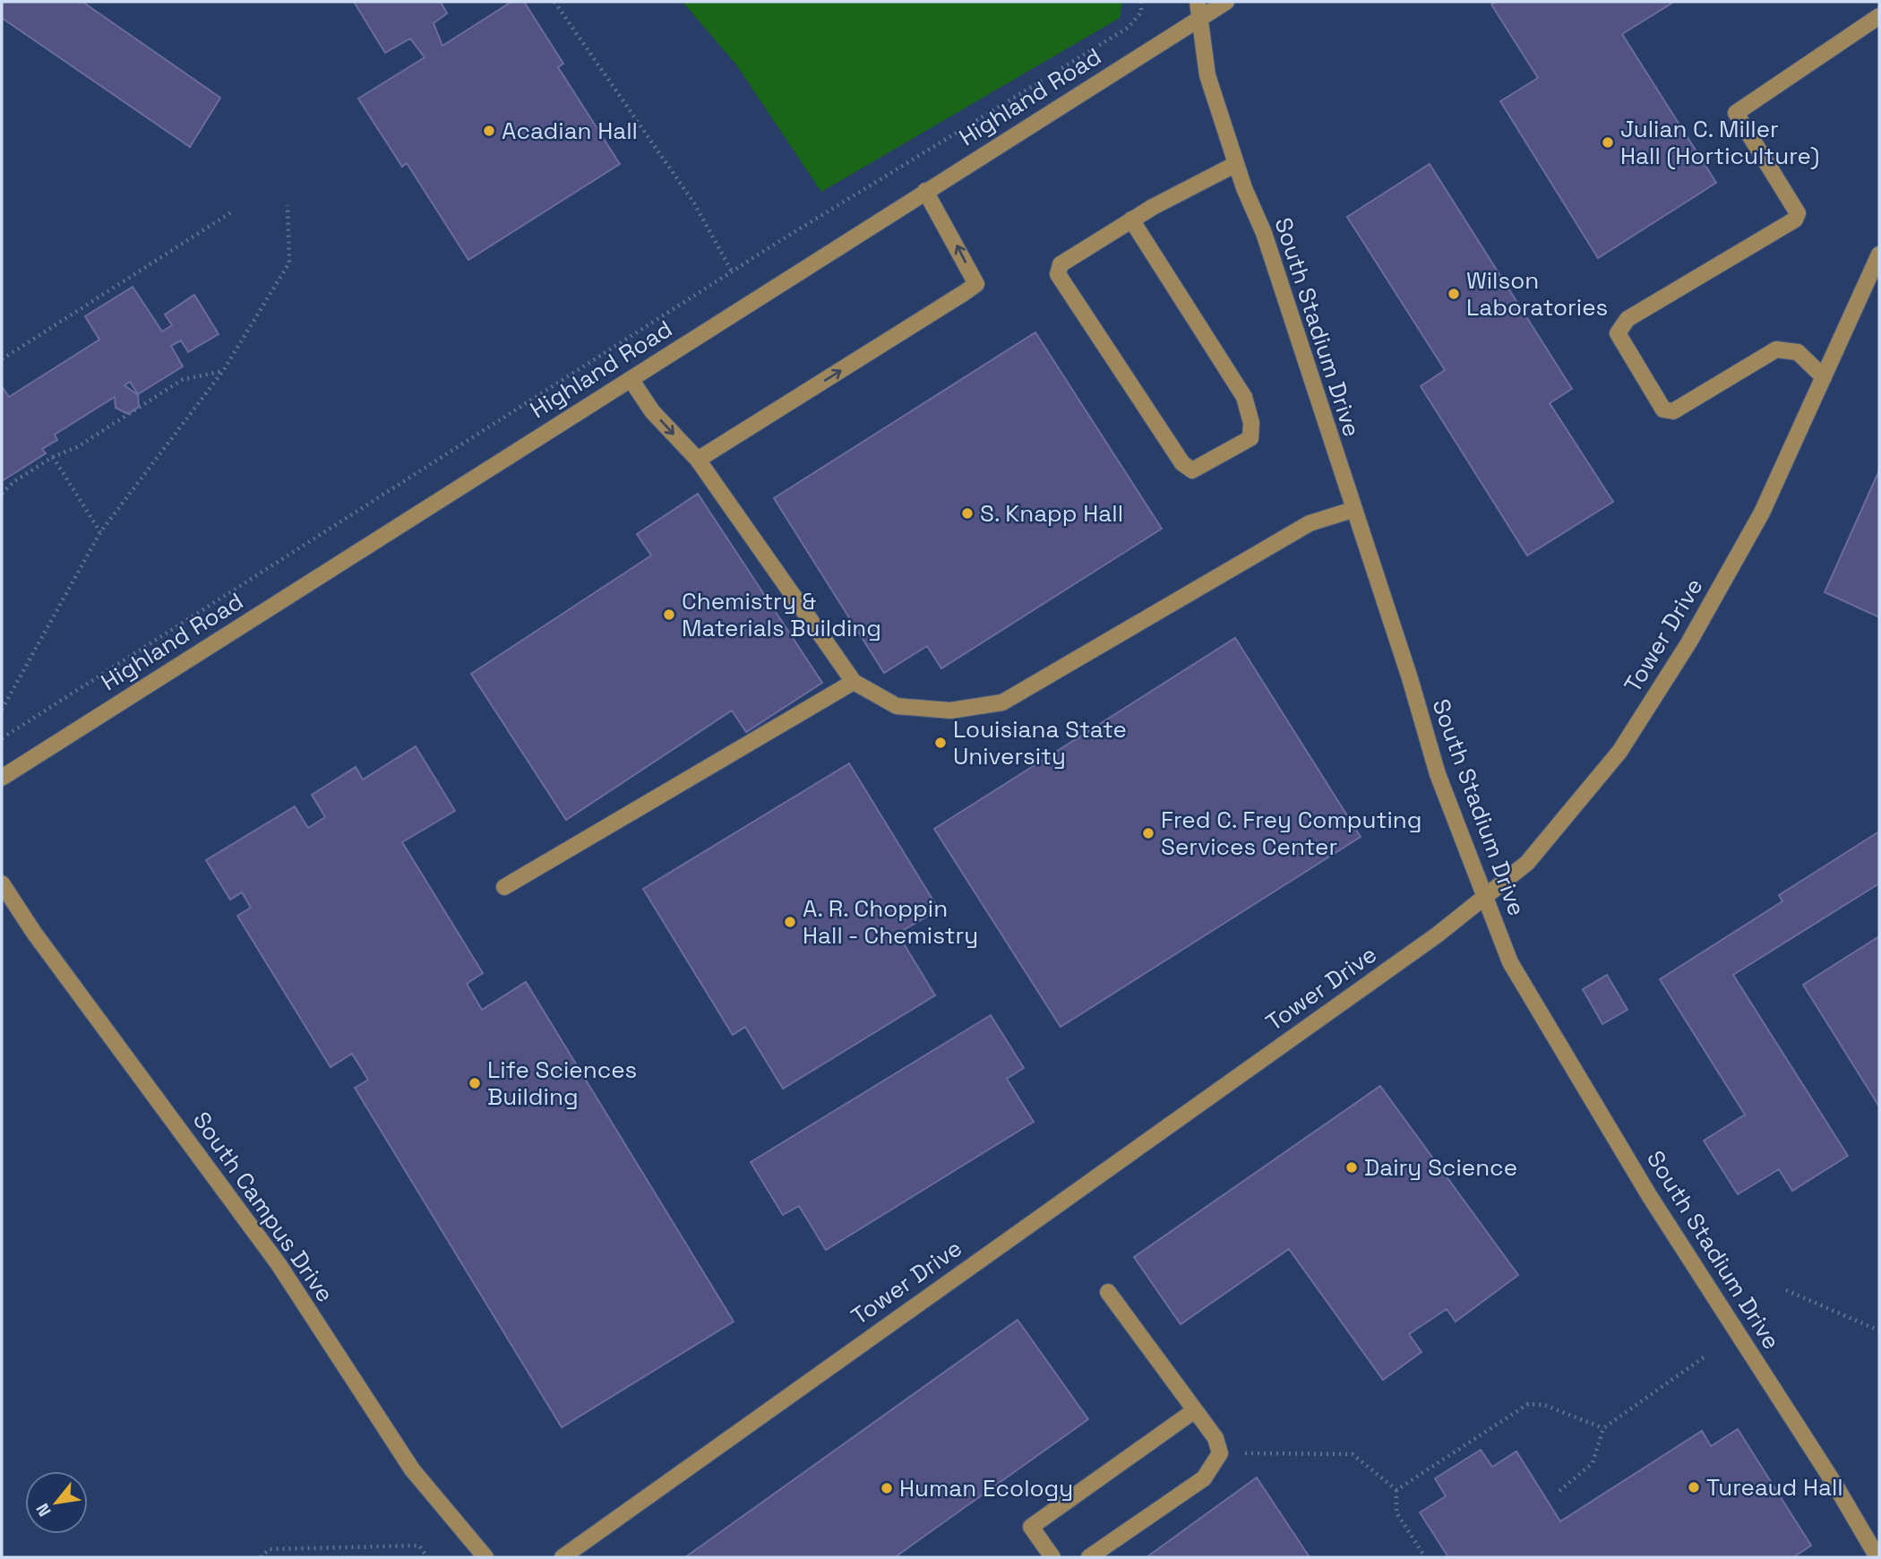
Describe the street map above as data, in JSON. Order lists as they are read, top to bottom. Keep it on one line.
{"streets":{"street":["Highland Road","South Stadium Drive","Tower Drive","South Campus Drive"]},"crossings":[["Highland Road","South Stadium Drive"],["South Stadium Drive","Tower Drive"]],"places":["Acadian Hall","Julian C. Miller Hall (Horticulture)","Wilson Laboratories","S. Knapp Hall","Chemistry & Materials Building","Louisiana State University","Fred C. Frey Computing Services Center","A. R. Choppin Hall - Chemistry","Life Sciences Building","Dairy Science","Tureaud Hall","Human Ecology"],"north":"bottom left"}
